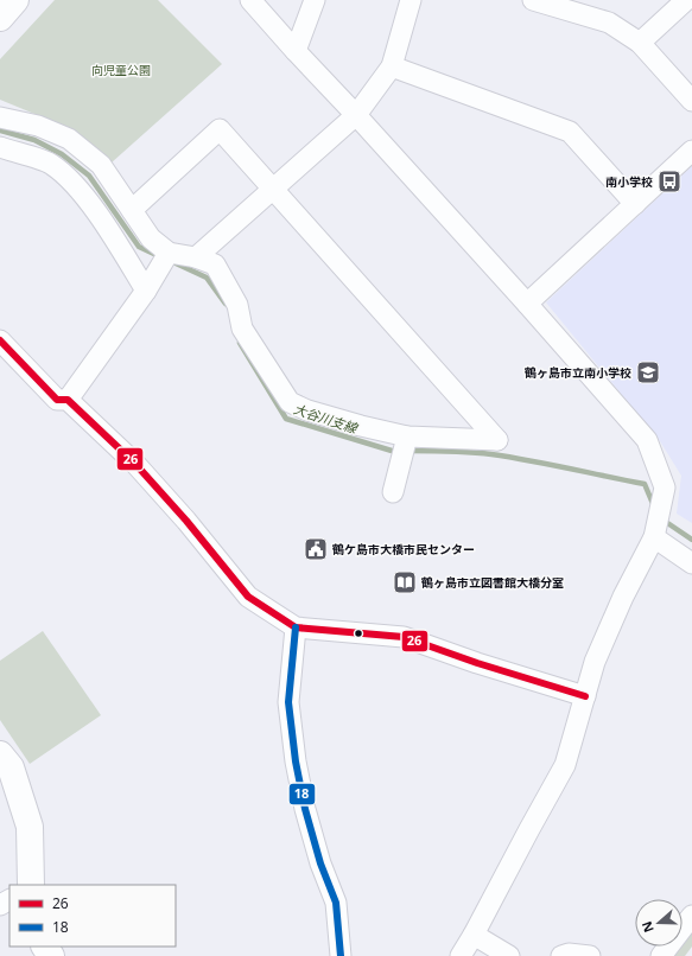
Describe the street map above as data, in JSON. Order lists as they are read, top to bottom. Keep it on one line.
{"water":["大谷川支線"],"parks":["向児童公園"],"places":{"bus stop":["南小学校"],"school or university":["鶴ヶ島市立南小学校"],"public building":["鶴ケ島市大橋市民センター"],"library":["鶴ヶ島市立図書館大橋分室"]},"lines":["transit line 26","transit line 18"],"legend":["26","18"],"north":"left"}
